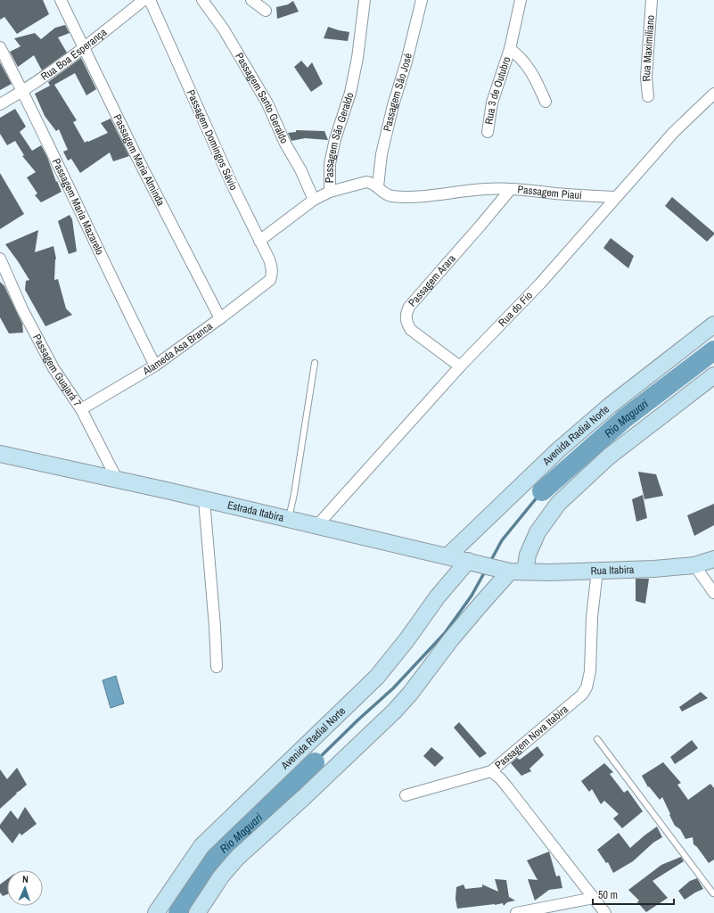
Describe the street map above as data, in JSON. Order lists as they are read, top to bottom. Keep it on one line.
{"streets":{"main road":["Avenida Radial Norte","Estrada Itabira","Rua Itabira"],"street":["Rua Maximiliano","Rua Boa Esperança","Rua 3 de Outubro","Passagem São José","Passagem Santo Geraldo","Passagem São Geraldo","Passagem Domingos Sávio","Passagem Maria Alminda","Passagem Piauí","Passagem Maria Mazarelo","Passagem Arara","Rua do Fio","Alameda Asa Branca","Passagem Guajará 7","Passagem Nova Itabira"]},"crossings":[["Rua Boa Esperança","Passagem Maria Alminda"],["Rua Boa Esperança","Passagem Maria Mazarelo"],["Passagem São José","Passagem Piauí"],["Passagem Santo Geraldo","Passagem São Geraldo"],["Passagem São Geraldo","Passagem Domingos Sávio"],["Passagem Domingos Sávio","Alameda Asa Branca"],["Passagem Maria Alminda","Alameda Asa Branca"],["Passagem Piauí","Passagem Arara"],["Passagem Piauí","Rua do Fio"],["Passagem Maria Mazarelo","Alameda Asa Branca"],["Passagem Arara","Rua do Fio"],["Rua do Fio","Estrada Itabira"],["Alameda Asa Branca","Passagem Guajará 7"],["Passagem Guajará 7","Estrada Itabira"],["Avenida Radial Norte","Estrada Itabira"],["Estrada Itabira","Rua Itabira"],["Rua Itabira","Passagem Nova Itabira"]],"water":["Rio Maguari"],"scale_bar":"50 m","north":"top"}
